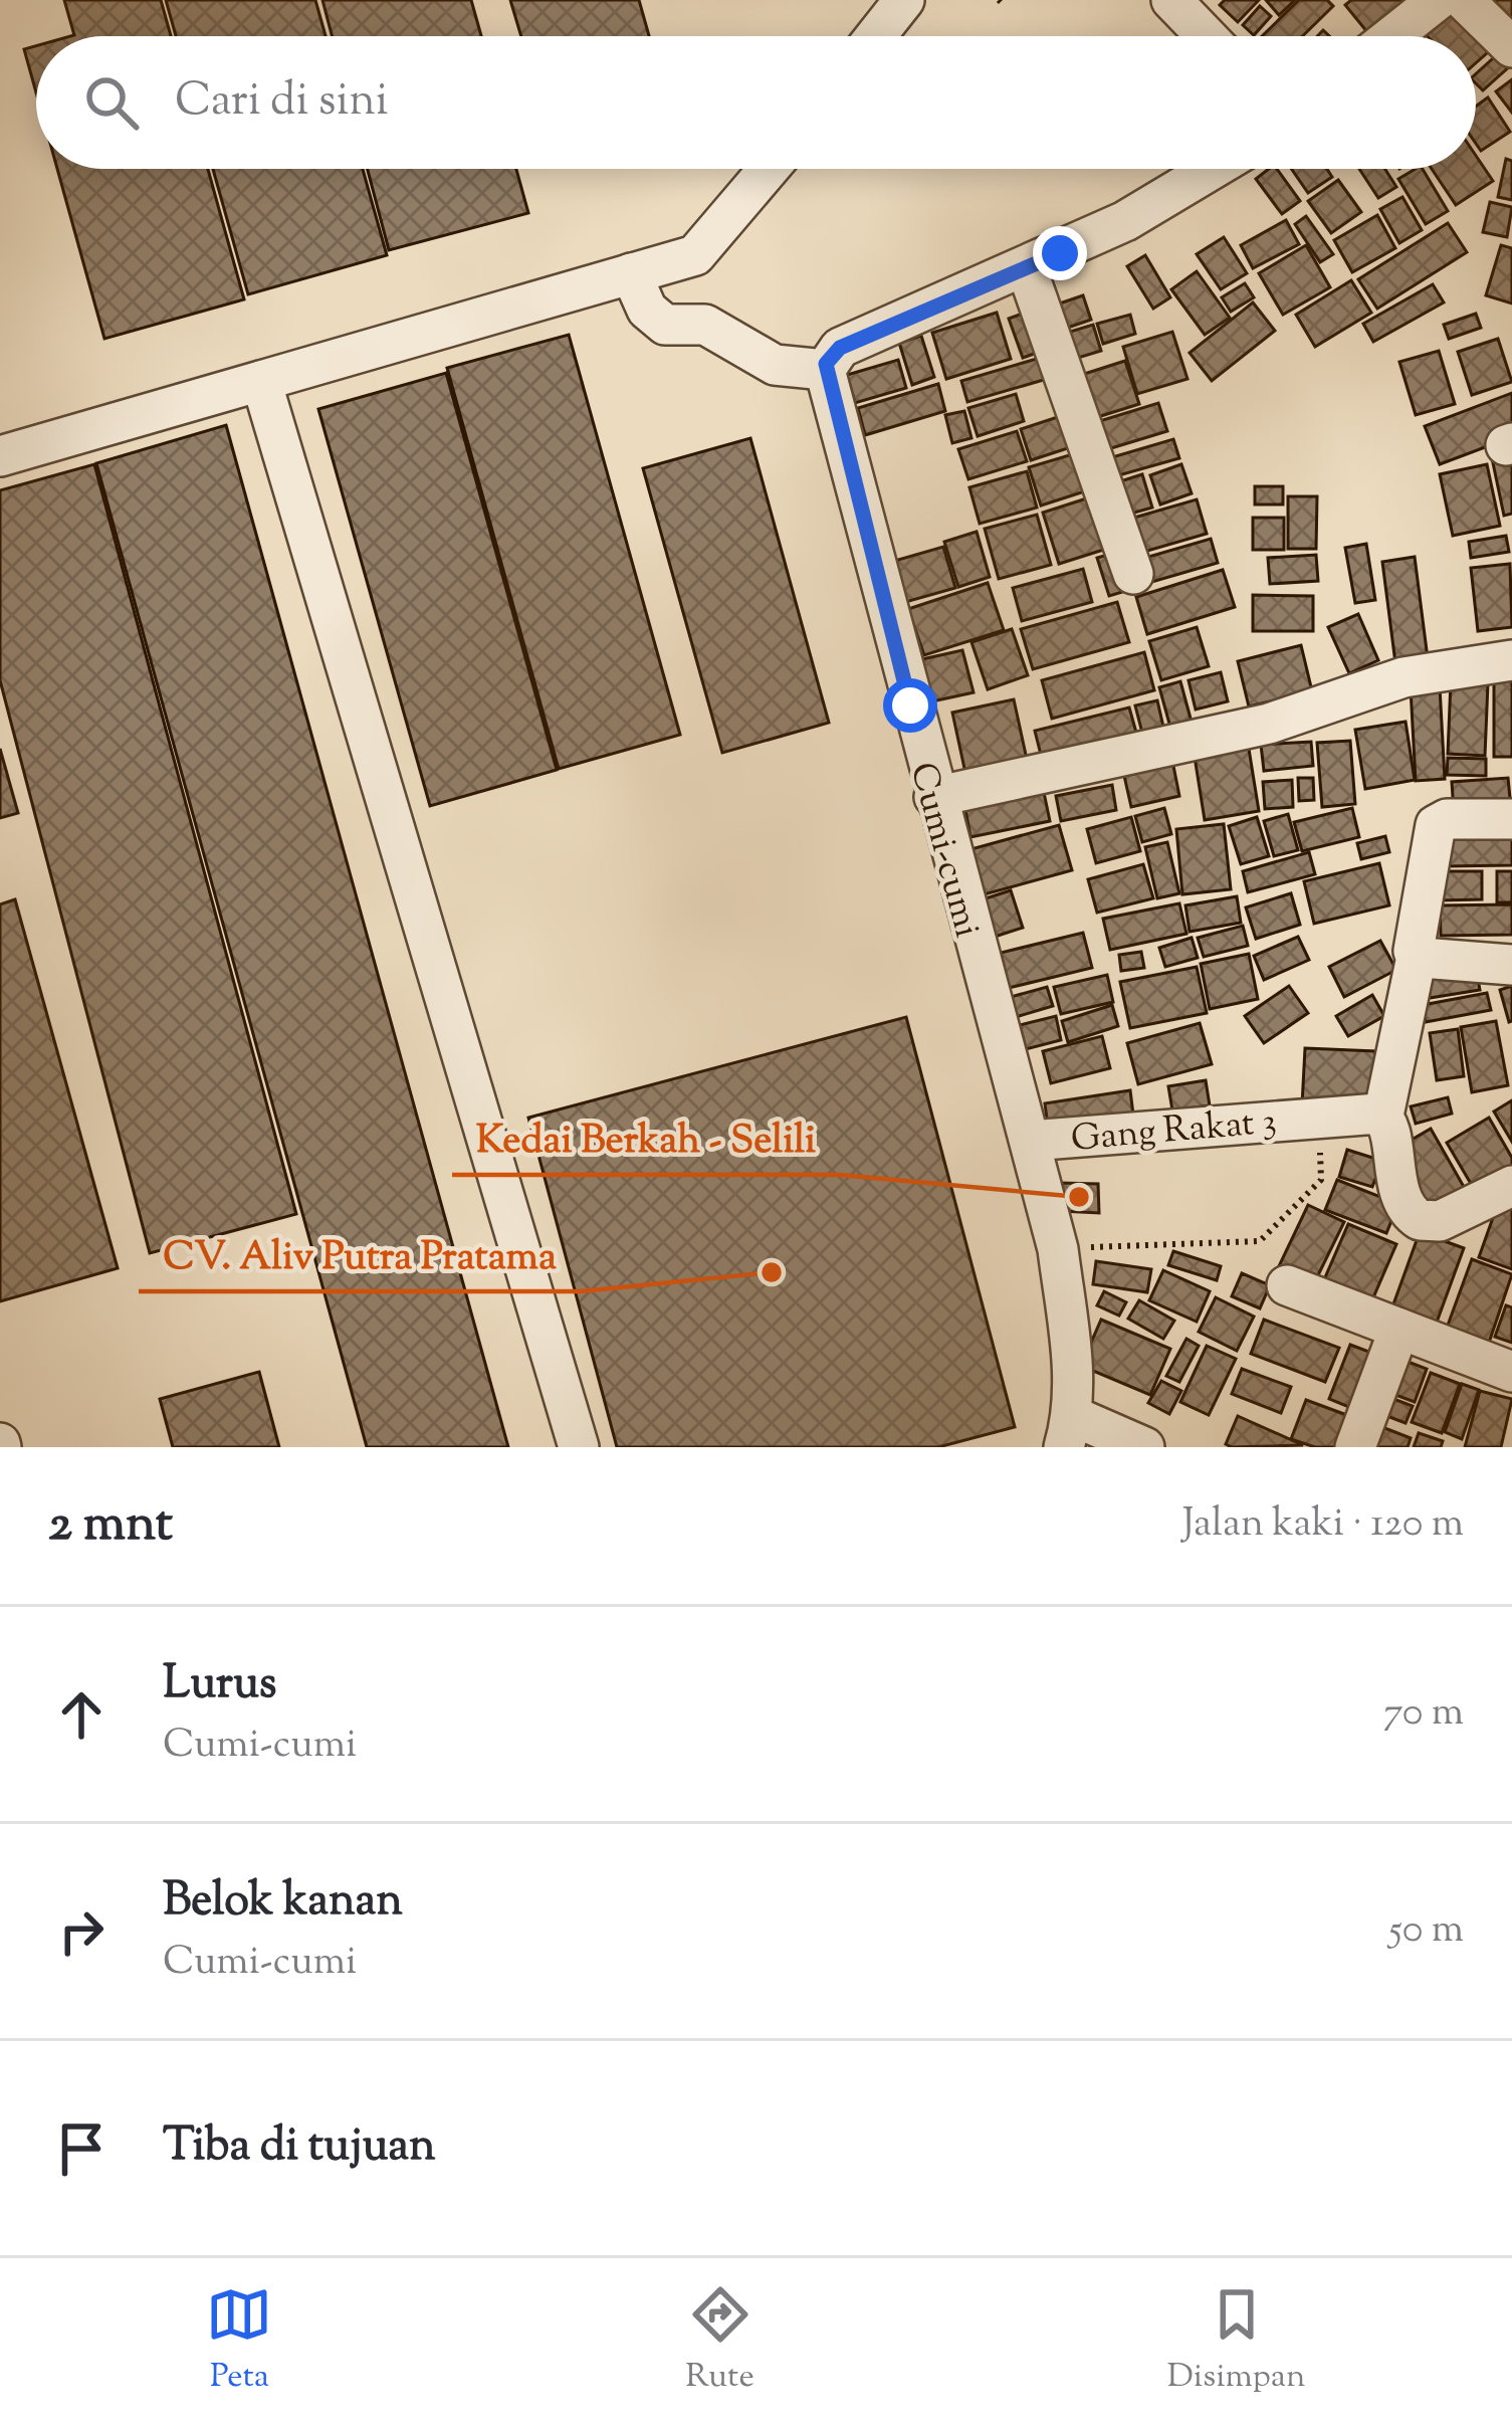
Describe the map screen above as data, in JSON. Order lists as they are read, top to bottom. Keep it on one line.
{"streets":{"street":["Cumi-cumi","Gang Rakat 3"]},"crossings":[["Cumi-cumi","Gang Rakat 3"]],"places":["Kedai Berkah - Selili","CV. Aliv Putra Pratama"],"page":{"search":"Cari di sini","heading":["2 mnt","Jalan kaki · 120 m"],"list":[["Lurus","Cumi-cumi","70 m"],["Belok kanan","Cumi-cumi","50 m"],"Tiba di tujuan"],"nav":["Peta","Rute","Disimpan"]}}
